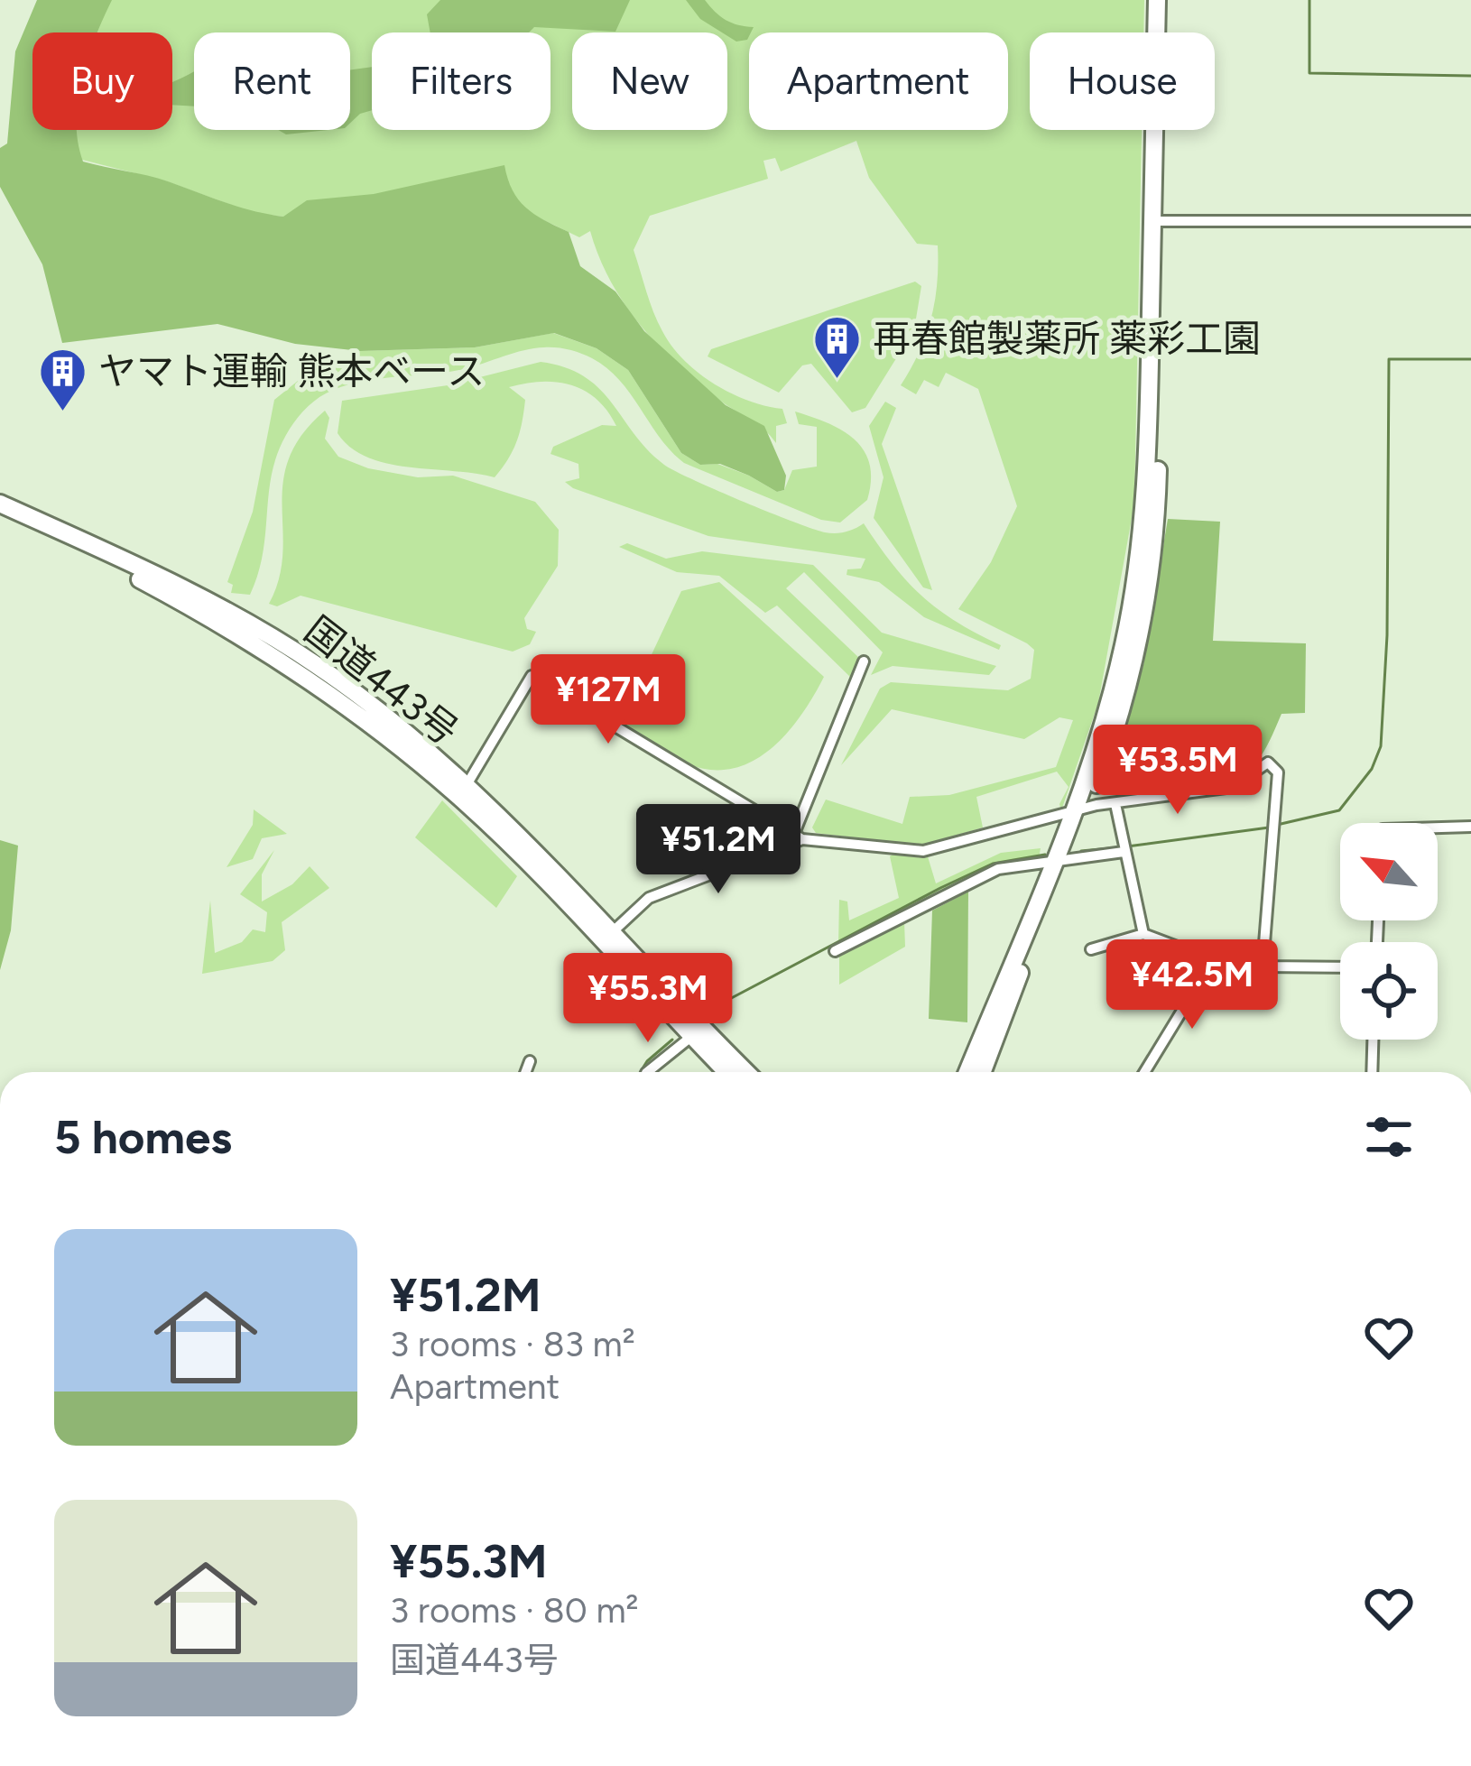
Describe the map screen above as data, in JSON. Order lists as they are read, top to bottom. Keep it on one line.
{"streets":{"main road":["国道443号"]},"places":{"building":["再春館製薬所 薬彩工園","ヤマト運輸 熊本ベース"]},"north":"top left","page":{"chip":["Buy","Rent","Filters","New","Apartment","House"],"price":["¥127M","¥53.5M","¥51.2M","¥42.5M","¥55.3M"],"heading":"5 homes","list":[{"name":"¥51.2M","note":"3 rooms · 83 m² · Apartment"},{"name":"¥55.3M","note":"3 rooms · 80 m² · 国道443号"}]}}
